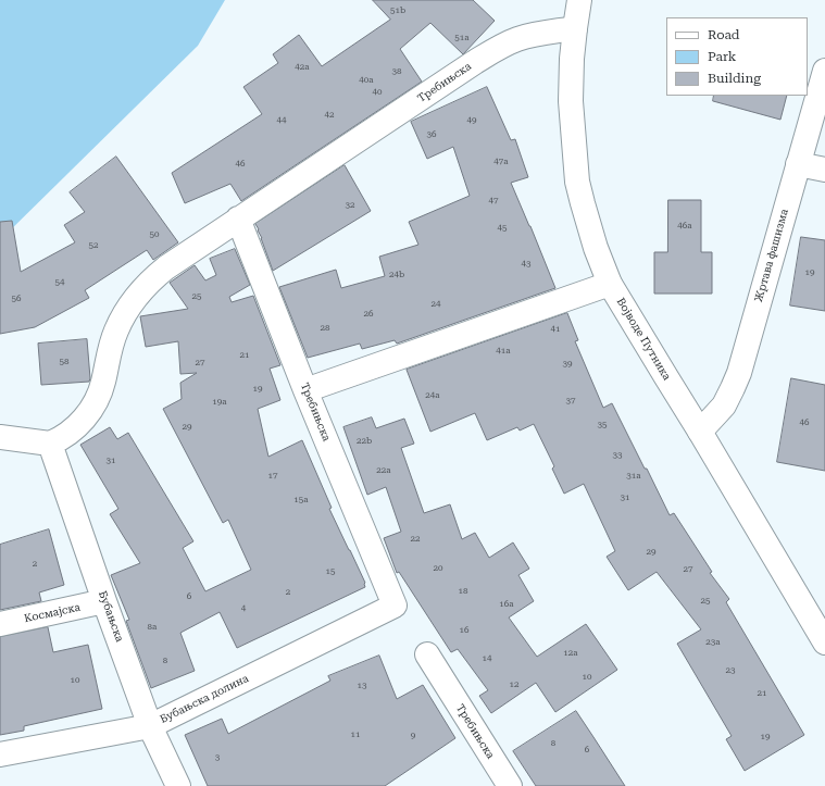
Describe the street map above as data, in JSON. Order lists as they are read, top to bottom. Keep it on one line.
{"streets":{"street":["Требињска","Жртава фашизма","Војводе Путника","Космајска","Бубањска","Бубањска долина"]},"crossings":[["Требињска","Војводе Путника"],["Требињска","Бубањска"],["Требињска","Бубањска долина"],["Жртава фашизма","Војводе Путника"],["Космајска","Бубањска"],["Бубањска","Бубањска долина"]],"house_numbers":["51b","51a","42a","38","40a","40","42","44","49","36","47a","46","47","32","46a","45","50","52","43","19","24b","54","25","56","24","26","28","41","41a","21","58","27","39","19","24a","37","19a","46","35","29","22b","33","31","22a","17","31a","31","15a","22","29","2","20","27","15","18","2","6","25","16a","4","8a","16","23a","12a","14","8","23","10","10","12","13","21","11","9","19","8","6","3"],"legend":["Road","Park","Building"]}
